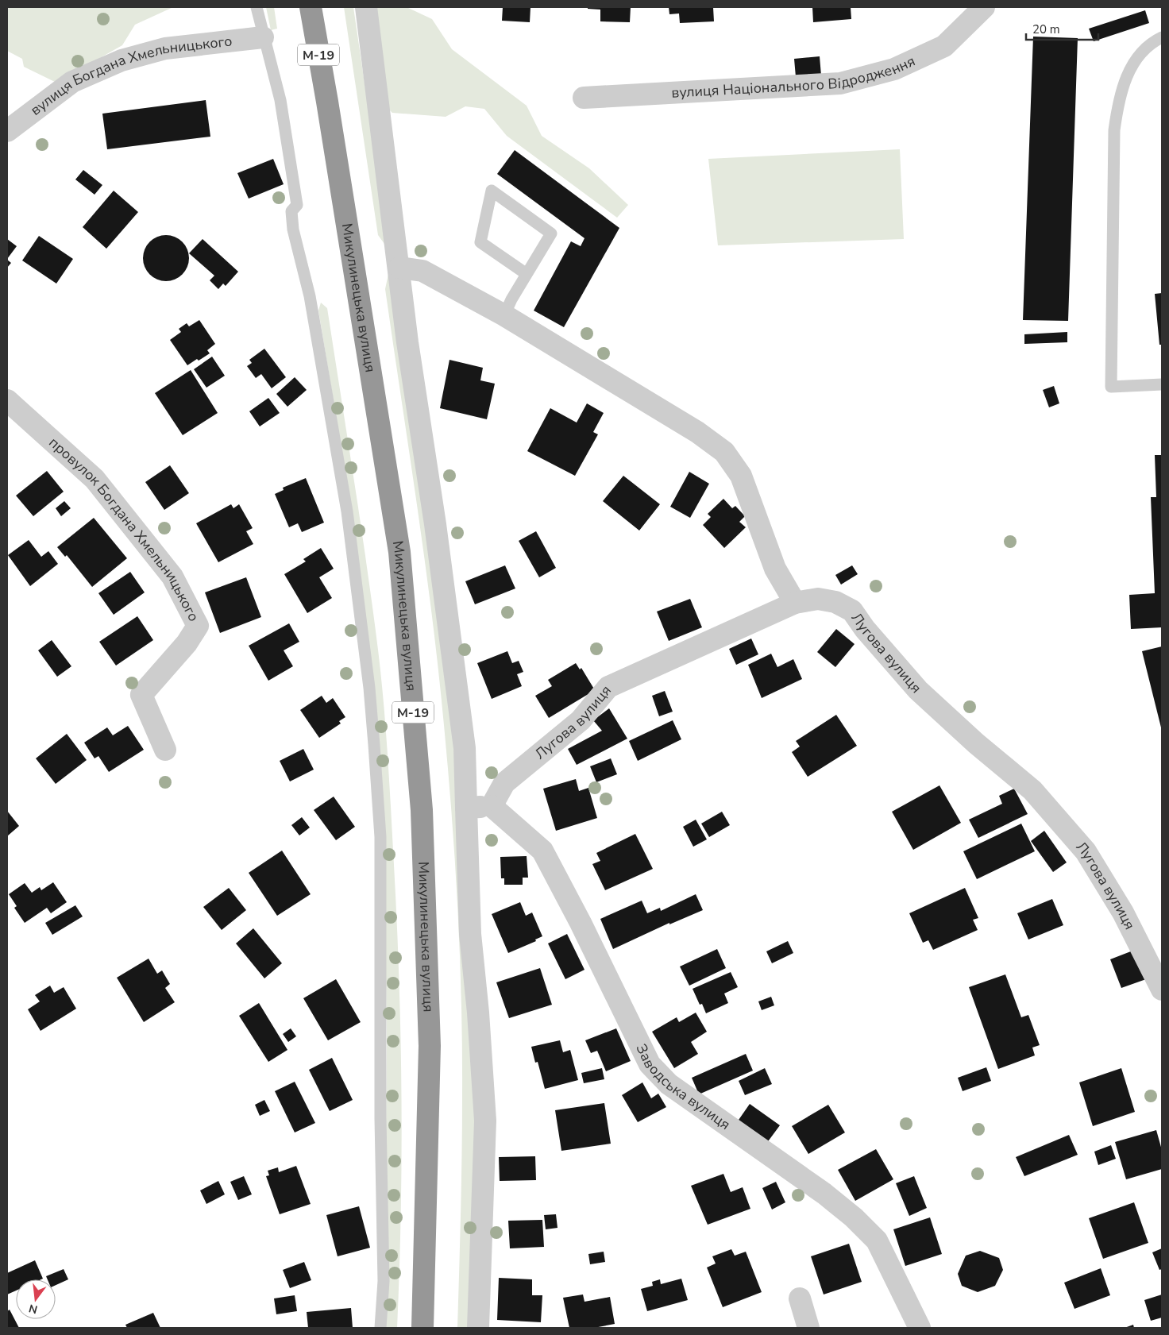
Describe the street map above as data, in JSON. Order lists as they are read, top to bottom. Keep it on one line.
{"streets":{"highway":["М-19","Микулинецька вулиця"],"street":["вулиця Національного Відродження","вулиця Богдана Хмельницького","провулок Богдана Хмельницького","Лугова вулиця","Заводська вулиця"]},"crossings":[["Лугова вулиця","Заводська вулиця"]],"scale_bar":"20 m","north":"bottom"}
